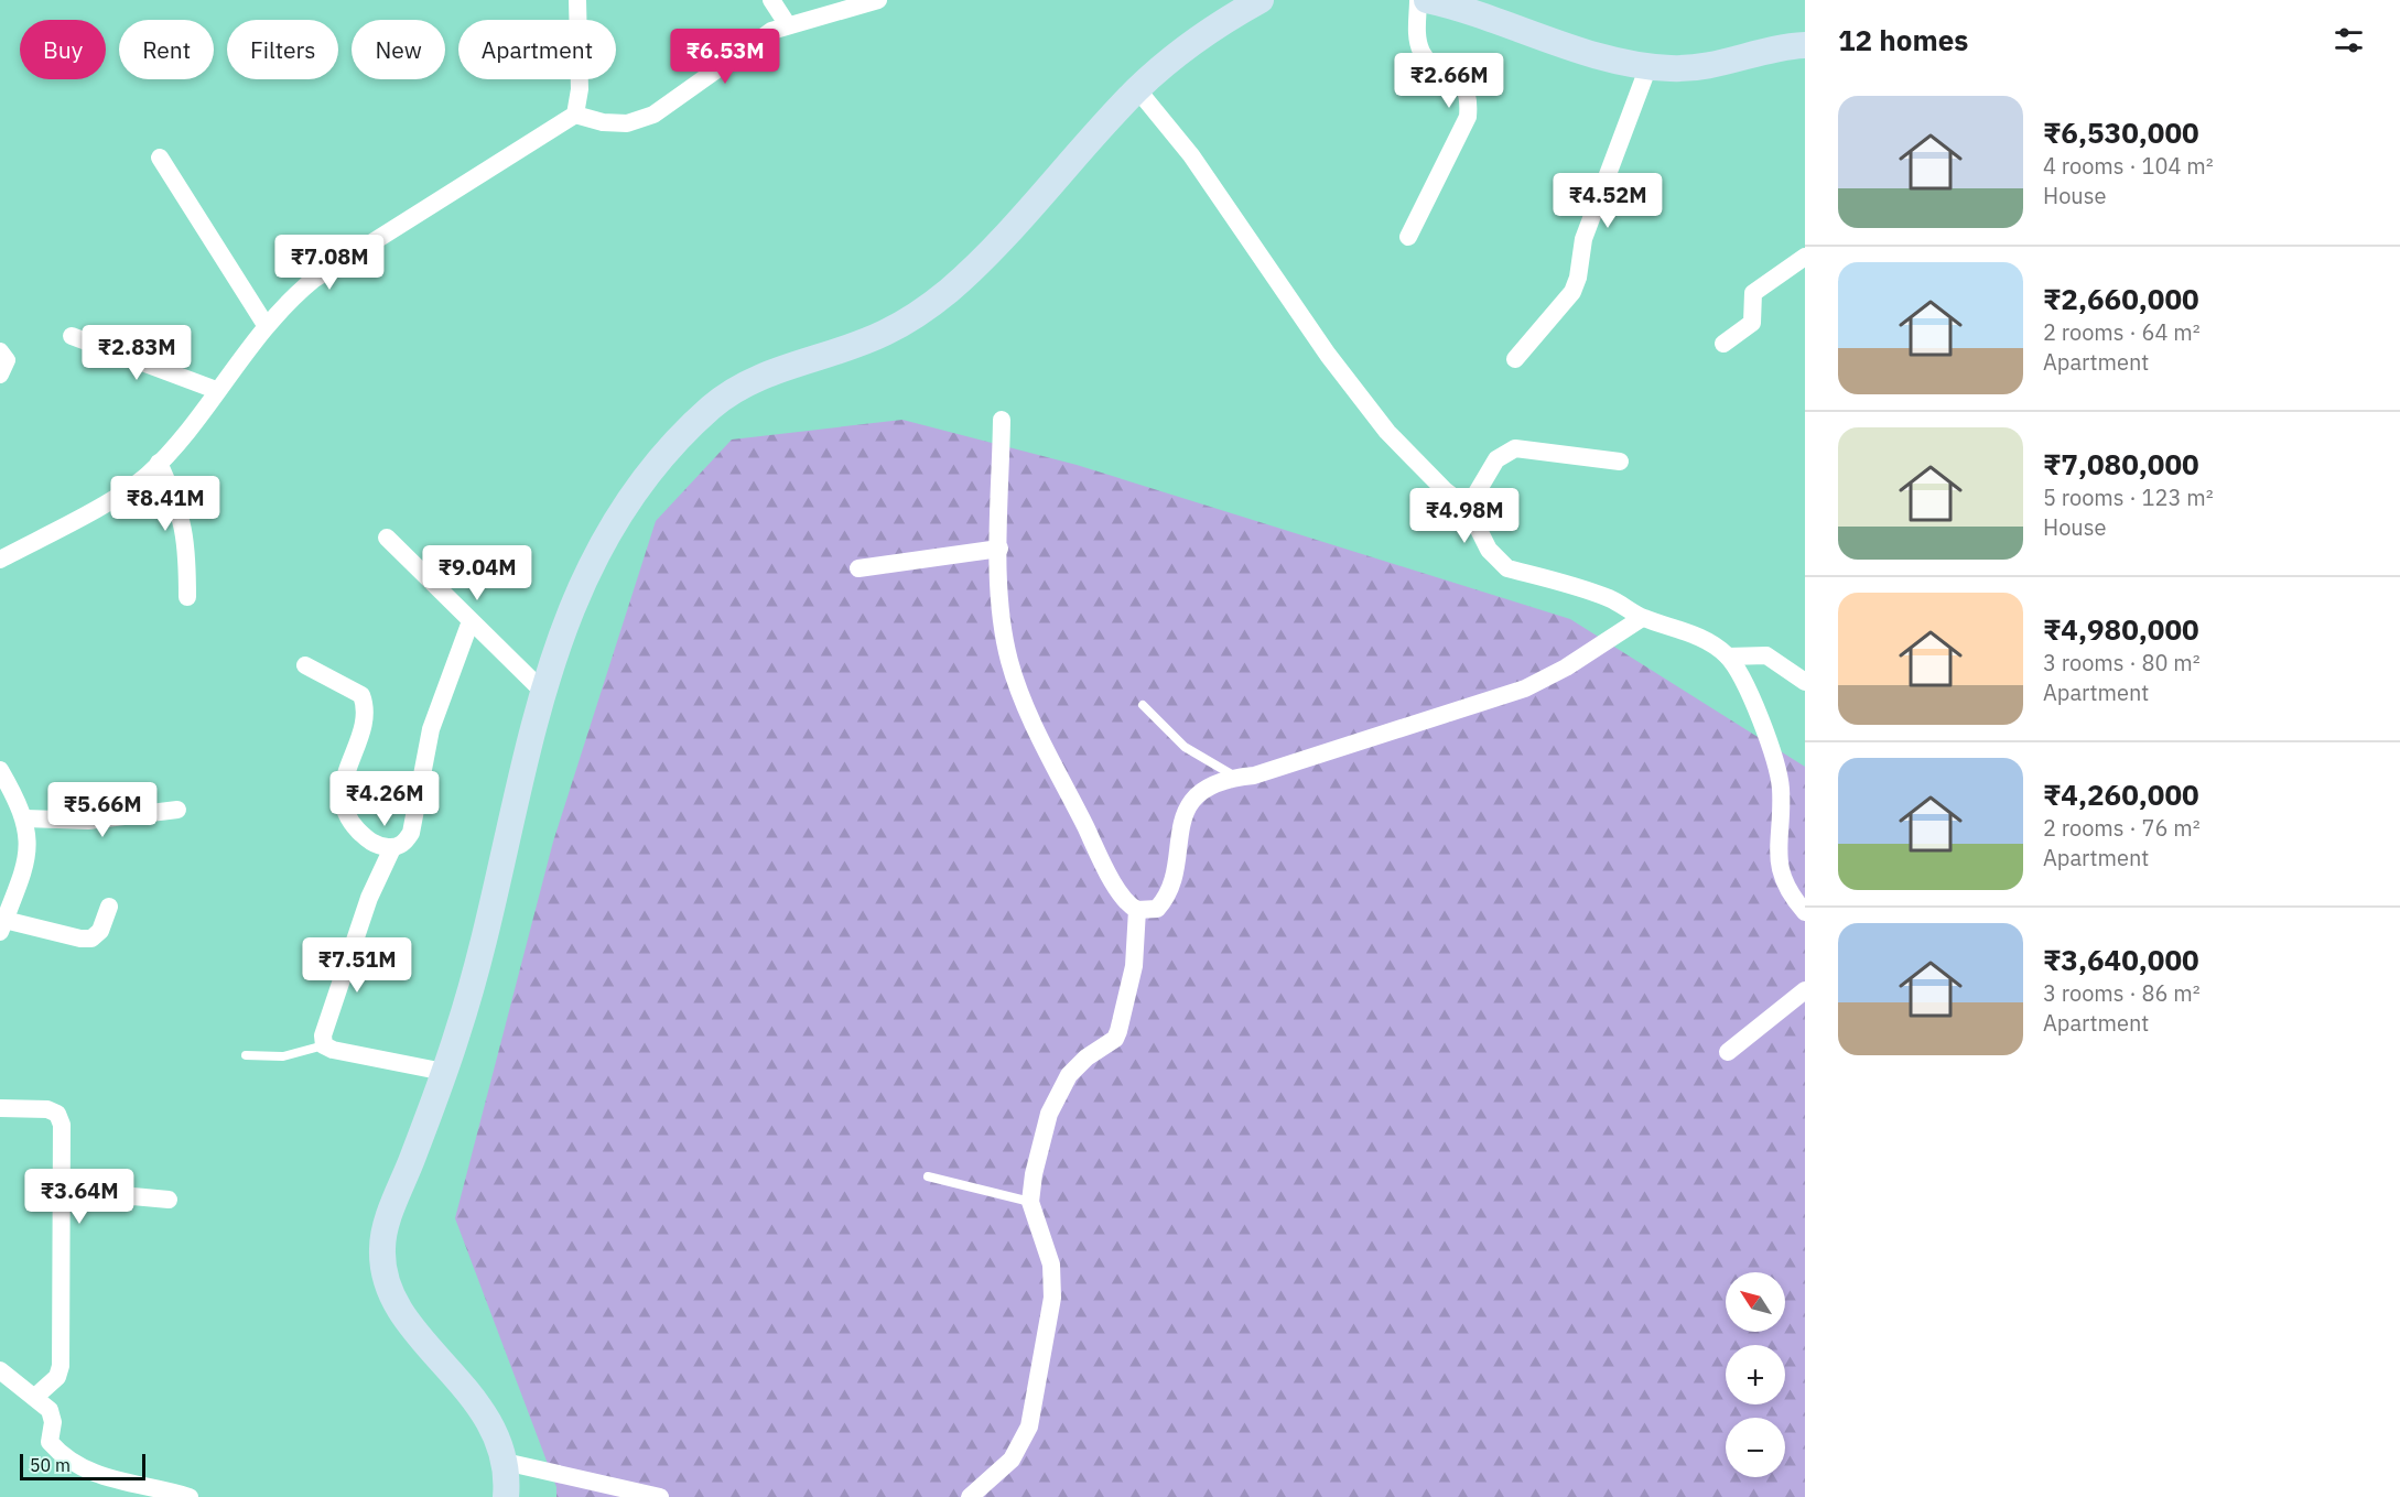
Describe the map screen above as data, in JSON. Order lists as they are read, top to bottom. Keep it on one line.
{"scale_bar":"50 m","north":"top left","page":{"heading":"12 homes","chip":["Buy","Rent","Filters","New","Apartment"],"price":["₹6.53M","₹2.66M","₹4.52M","₹7.08M","₹2.83M","₹8.41M","₹4.98M","₹9.04M","₹4.26M","₹5.66M","₹7.51M","₹3.64M"],"list":[{"name":"₹6,530,000","note":"4 rooms · 104 m² · House"},{"name":"₹2,660,000","note":"2 rooms · 64 m² · Apartment"},{"name":"₹7,080,000","note":"5 rooms · 123 m² · House"},{"name":"₹4,980,000","note":"3 rooms · 80 m² · Apartment"},{"name":"₹4,260,000","note":"2 rooms · 76 m² · Apartment"},{"name":"₹3,640,000","note":"3 rooms · 86 m² · Apartment"}],"map_buttons":["+","−"],"scale":"50 m"}}
